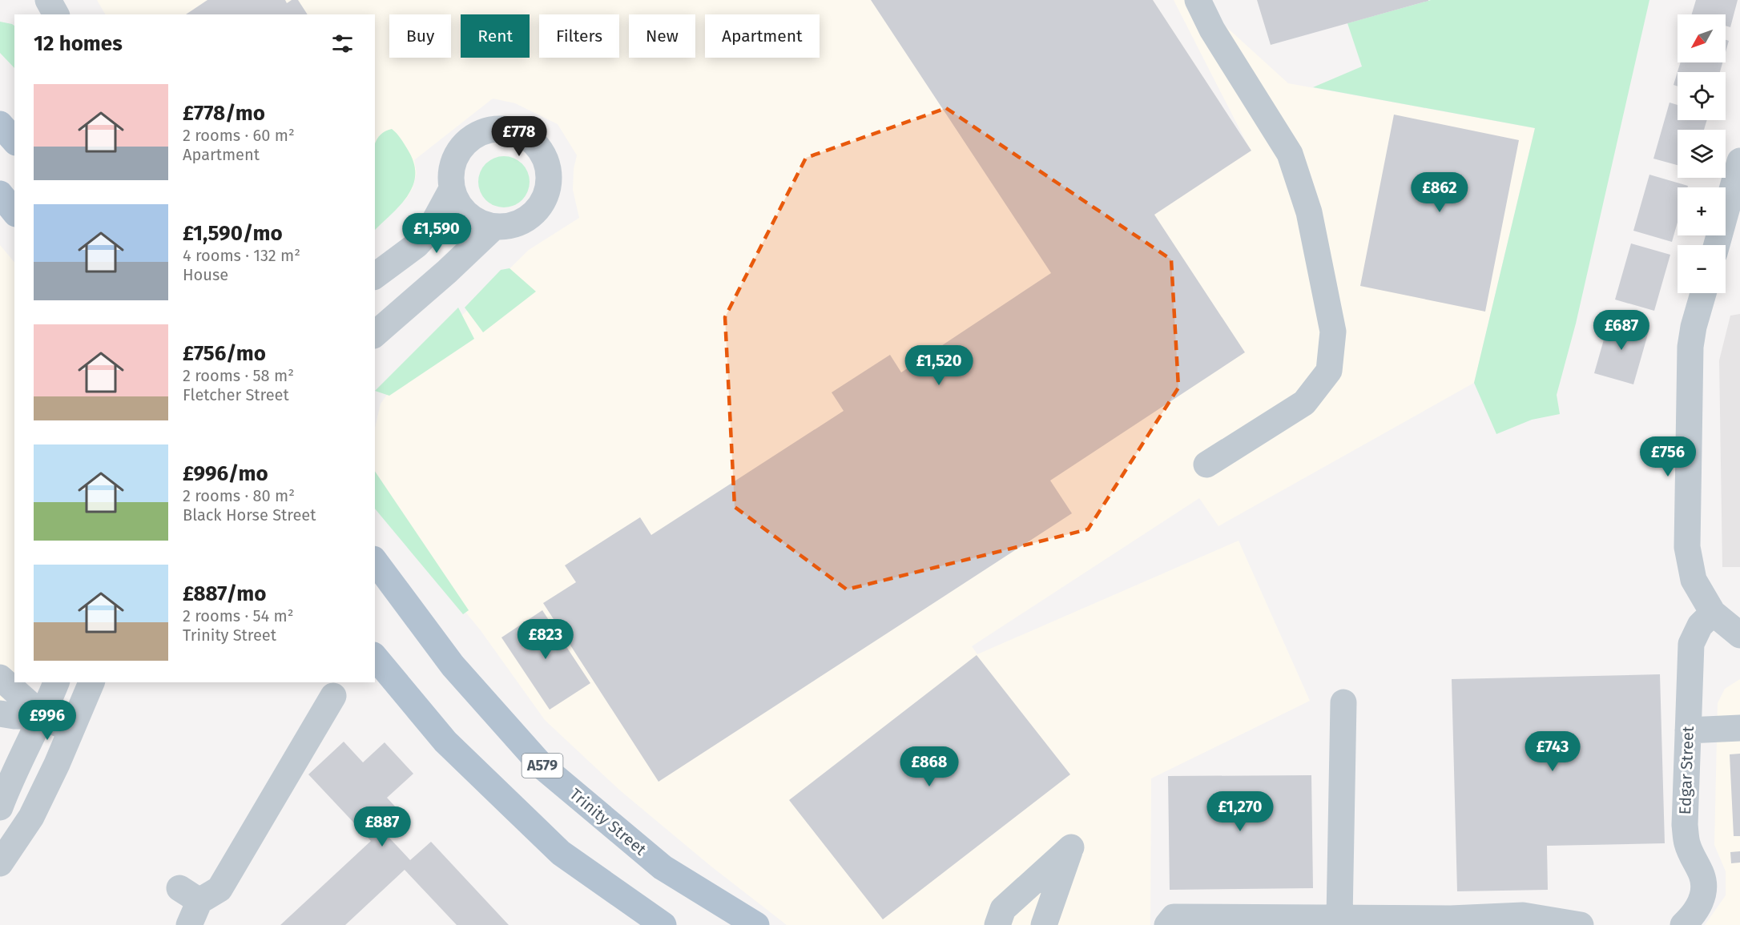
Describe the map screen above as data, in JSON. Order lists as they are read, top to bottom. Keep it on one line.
{"streets":{"main road":["A579","Trinity Street"],"street":["Edgar Street"]},"north":"bottom left","page":{"map_buttons":["+","−"],"chip":["Buy","Rent","Filters","New","Apartment"],"heading":"12 homes","list":[{"name":"£778/mo","note":"2 rooms · 60 m² · Apartment"},{"name":"£1,590/mo","note":"4 rooms · 132 m² · House"},{"name":"£756/mo","note":"2 rooms · 58 m² · Fletcher Street"},{"name":"£996/mo","note":"2 rooms · 80 m² · Black Horse Street"},{"name":"£887/mo","note":"2 rooms · 54 m² · Trinity Street"}],"price":["£778","£862","£1,590","£687","£1,520","£756","£823","£996","£743","£868","£1,270","£887"]}}
